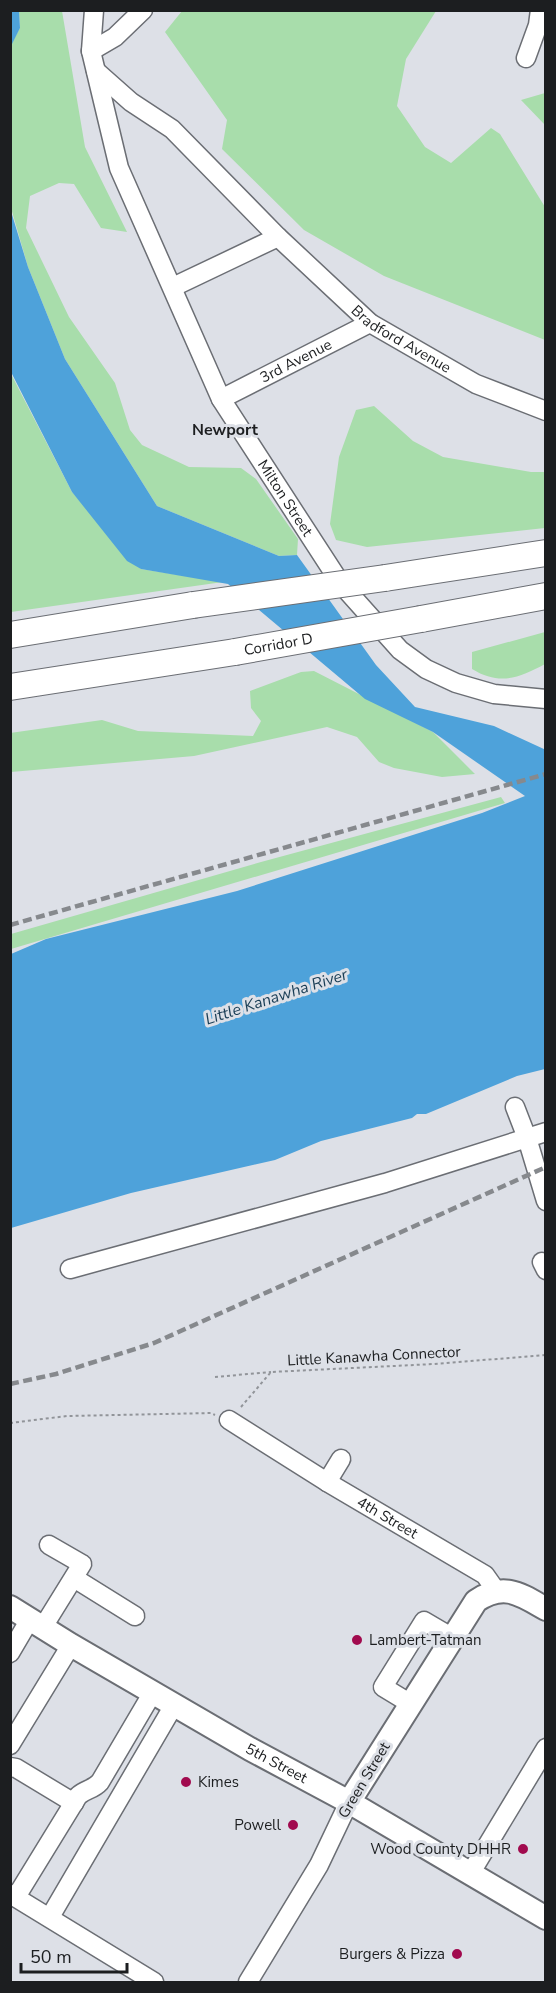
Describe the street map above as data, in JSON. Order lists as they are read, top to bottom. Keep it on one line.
{"streets":{"highway":["Corridor D"],"main road":["5th Street","Green Street"],"street":["Bradford Avenue","3rd Avenue","Milton Street","4th Street"],"path":["Little Kanawha Connector"]},"crossings":[["Bradford Avenue","3rd Avenue"],["Bradford Avenue","Milton Street"],["3rd Avenue","Milton Street"],["Little Kanawha Connector","4th Street"],["4th Street","Green Street"],["5th Street","Green Street"]],"districts":["Newport"],"water":["Little Kanawha River"],"places":["Lambert-Tatman","Kimes","Powell","Wood County DHHR","Burgers & Pizza"],"scale_bar":"50 m"}
